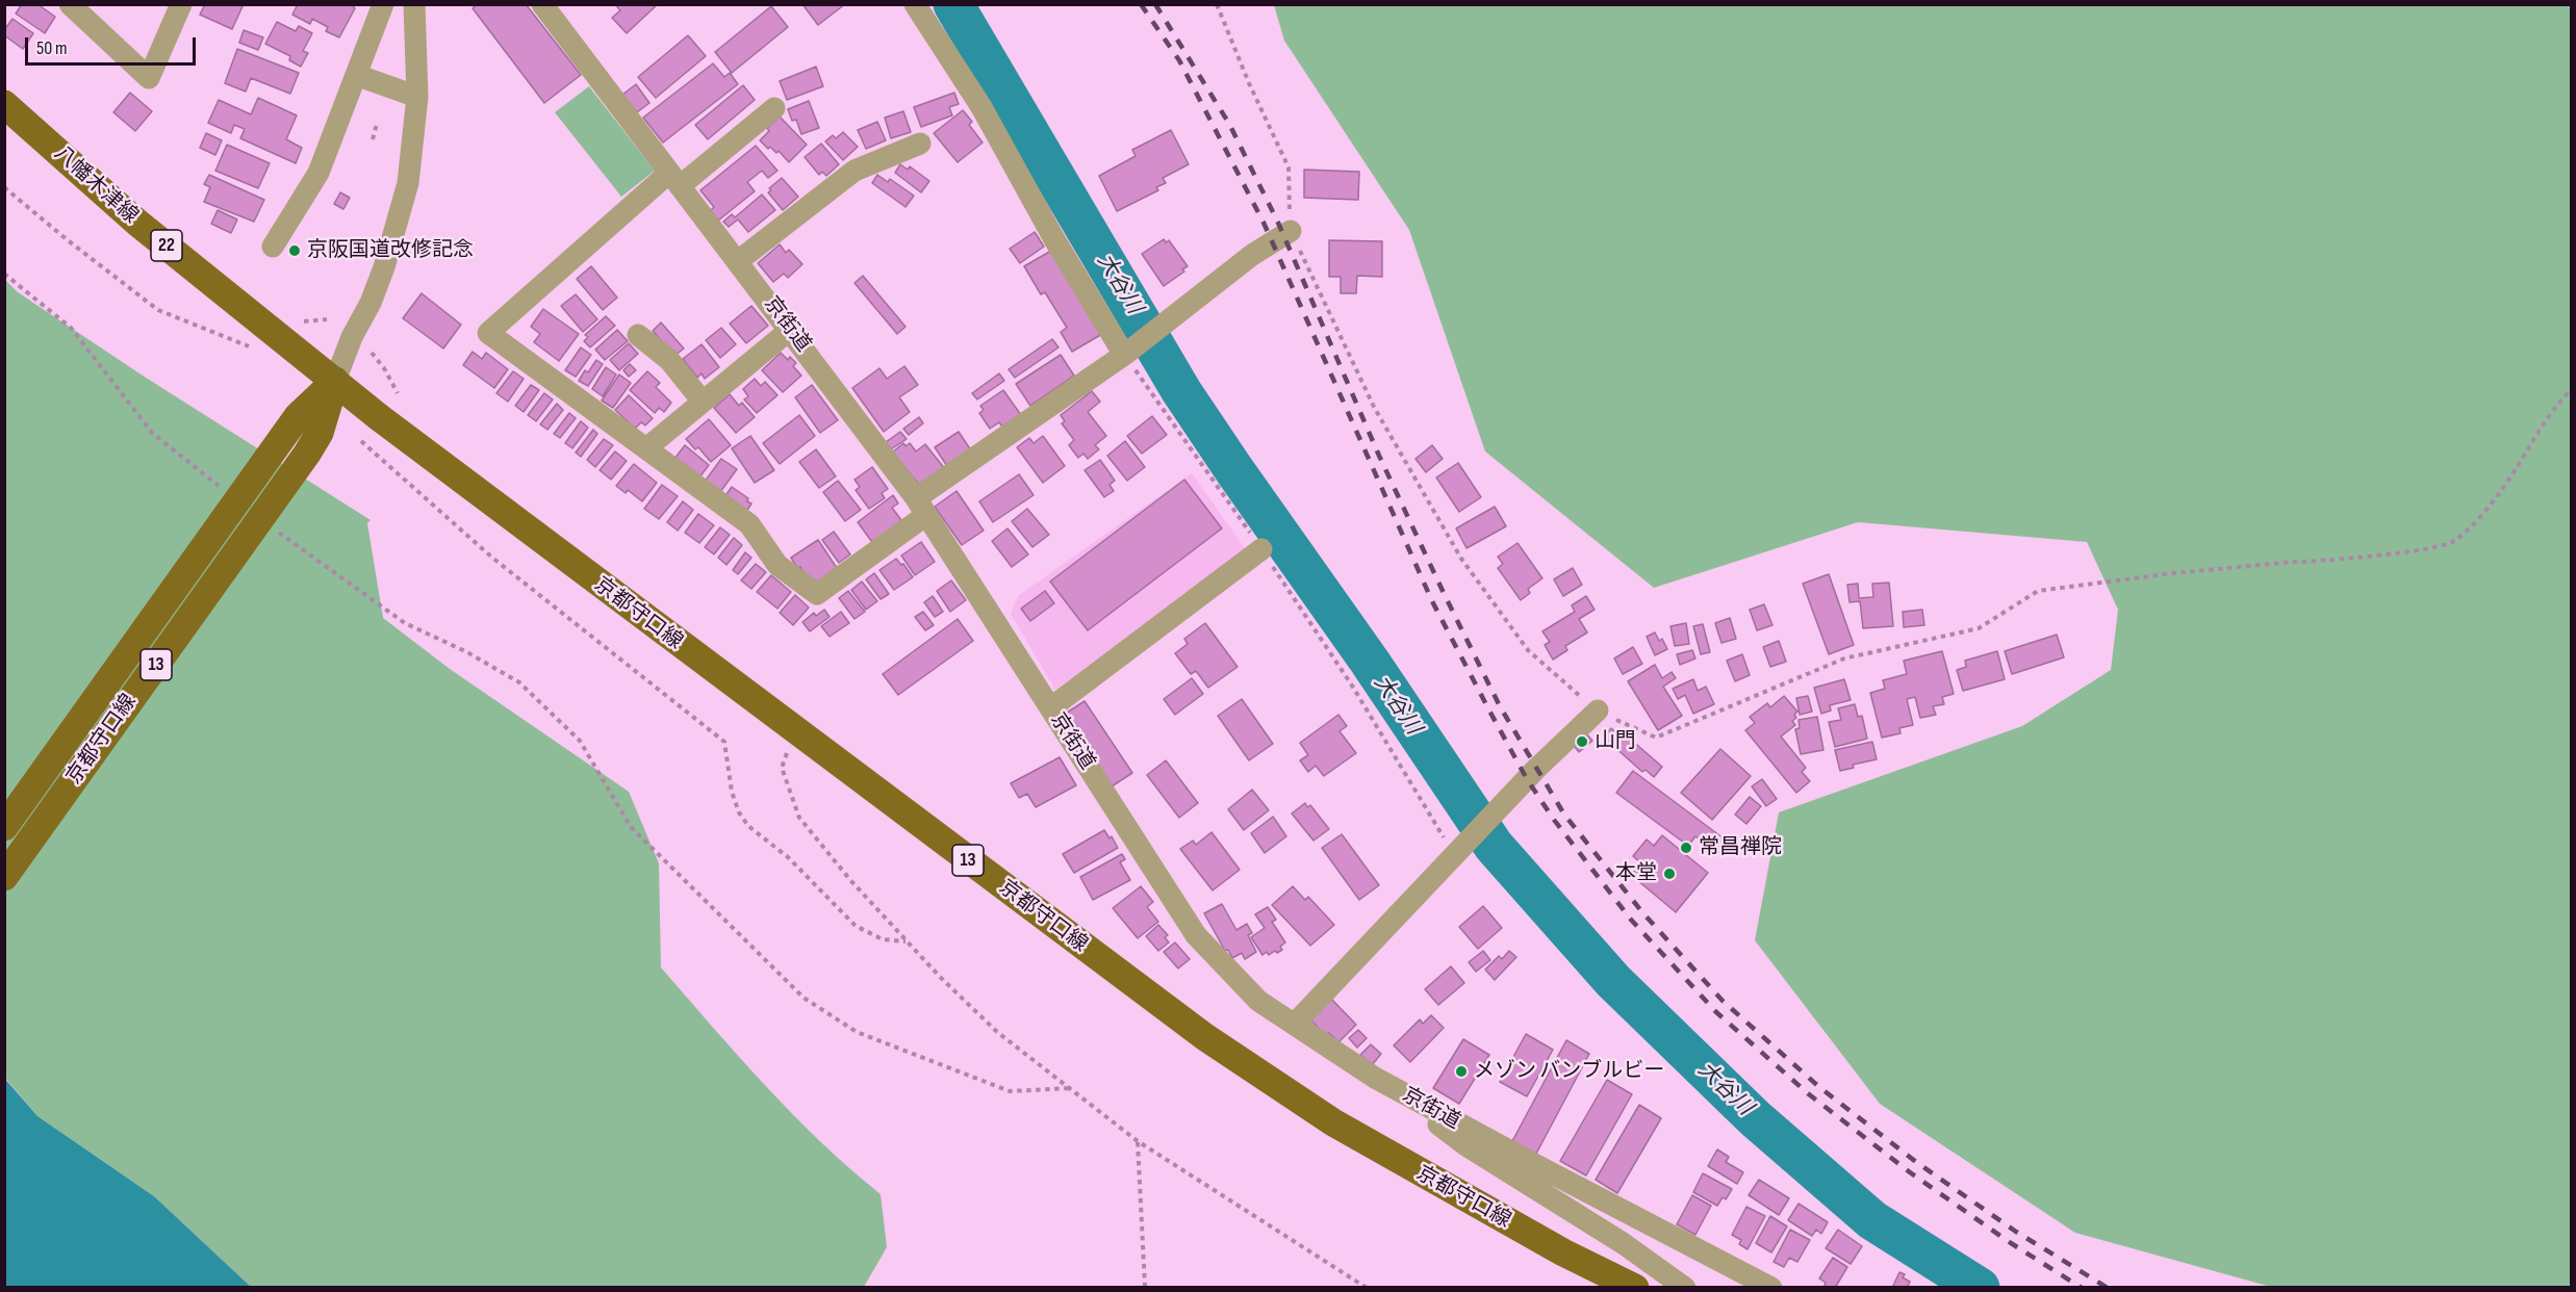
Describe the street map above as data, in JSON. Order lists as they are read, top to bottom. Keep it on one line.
{"streets":{"main road":["八幡木津線","22","京都守口線","13"],"street":["京街道"]},"crossings":[["八幡木津線","京都守口線"]],"water":["大谷川"],"places":["京阪国道改修記念","山門","常昌禅院","本堂","メゾン バンブルビー"],"scale_bar":"50 m"}
